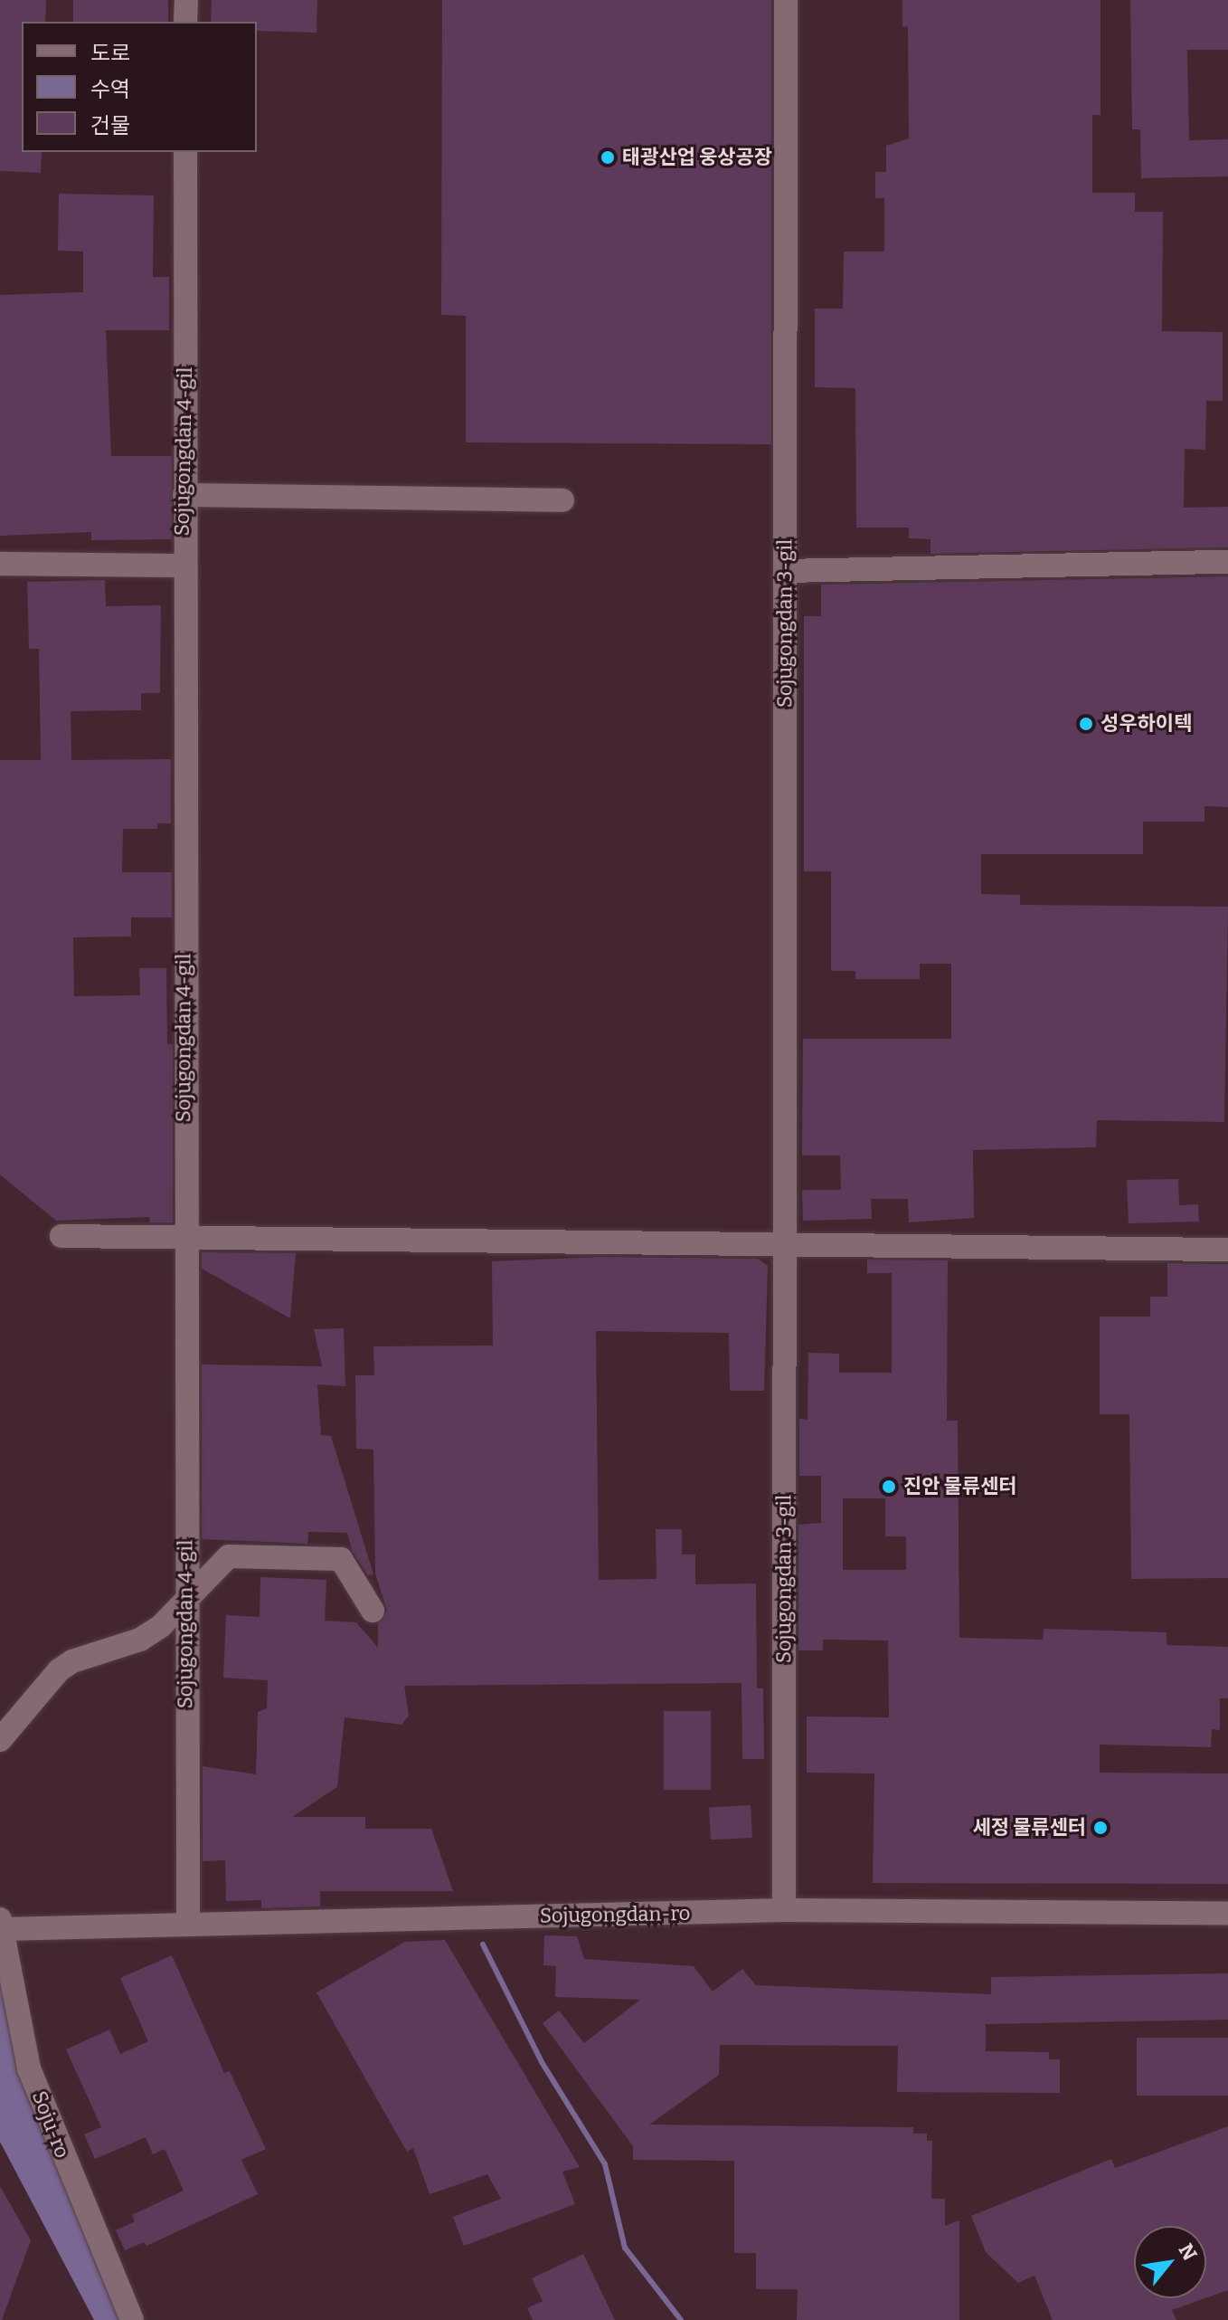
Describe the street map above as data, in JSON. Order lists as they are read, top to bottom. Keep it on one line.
{"streets":{"street":["Sojugongdan 4-gil","Sojugongdan 3-gil","Sojugongdan-ro","Soju-ro"]},"crossings":[["Sojugongdan 4-gil","Sojugongdan-ro"],["Sojugongdan 3-gil","Sojugongdan-ro"],["Sojugongdan-ro","Soju-ro"]],"places":["태광산업 웅상공장","성우하이텍","진안 물류센터","세정 물류센터"],"legend":["도로","수역","건물"],"north":"top right"}
